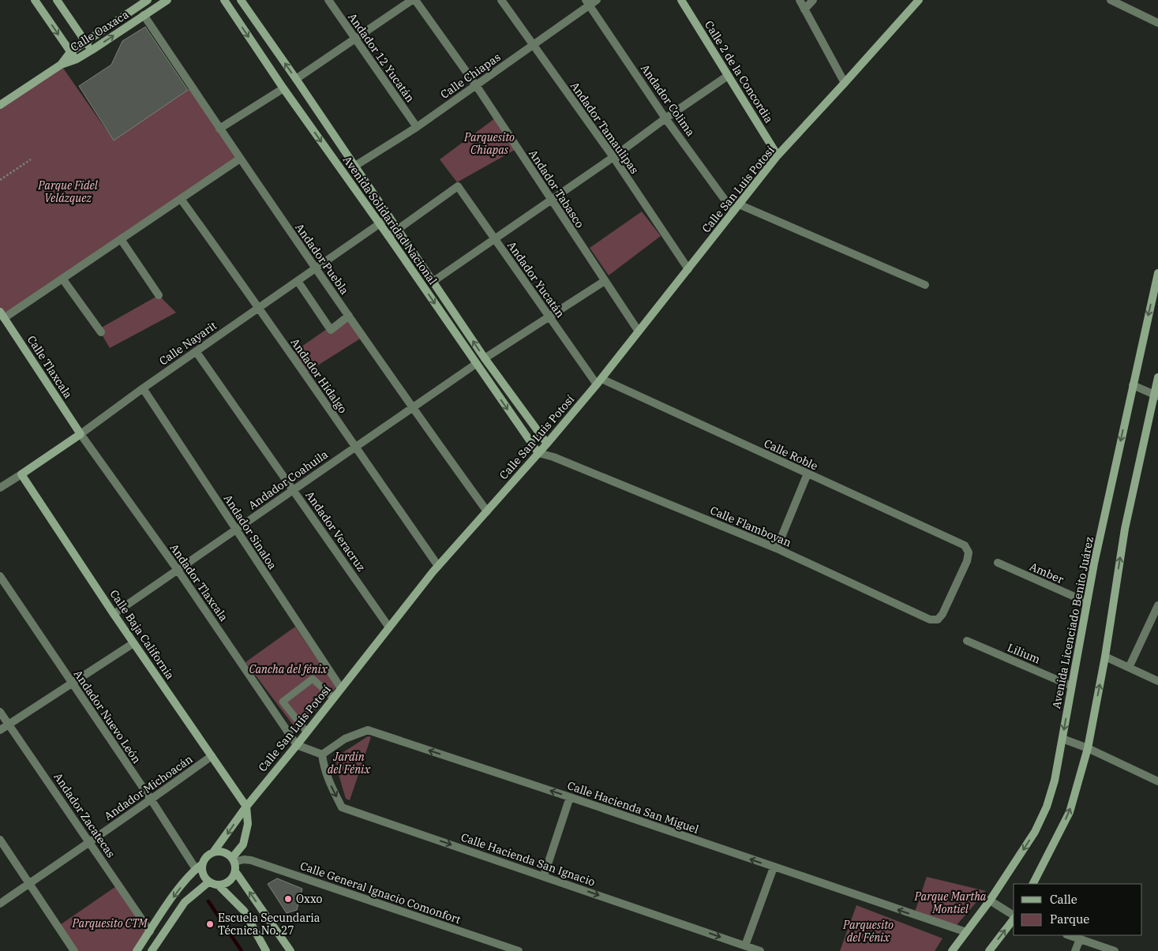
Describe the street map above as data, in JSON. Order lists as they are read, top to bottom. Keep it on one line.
{"streets":{"main road":["Calle Oaxaca","Calle 2 de la Concordia","Calle San Luis Potosí","Avenida Solidaridad Nacional","Calle Nayarit","Calle Tlaxcala","Avenida Licenciado Benito Juárez","Calle Baja California"],"street":["Andador 12 Yucatán","Calle Chiapas","Andador Colima","Andador Tamaulipas","Andador Tabasco","Andador Puebla","Andador Yucatán","Andador Hidalgo","Calle Roble","Andador Coahuila","Calle Flamboyan","Andador Veracruz","Andador Sinaloa","Amber","Andador Tlaxcala","Lilium","Andador Nuevo León","Andador Michoacán","Calle Hacienda San Miguel","Andador Zacatecas","Calle Hacienda San Ignacio","Calle General Ignacio Comonfort"]},"crossings":[["Calle Oaxaca","Andador Puebla"],["Andador 12 Yucatán","Calle Chiapas"],["Calle 2 de la Concordia","Calle San Luis Potosí"],["Calle Chiapas","Andador Colima"],["Calle Chiapas","Andador Tamaulipas"],["Calle Chiapas","Andador Tabasco"],["Calle Chiapas","Avenida Solidaridad Nacional"],["Andador Colima","Calle San Luis Potosí"],["Andador Tamaulipas","Calle San Luis Potosí"],["Andador Tabasco","Calle San Luis Potosí"],["Calle San Luis Potosí","Avenida Solidaridad Nacional"],["Calle San Luis Potosí","Andador Puebla"],["Calle San Luis Potosí","Andador Yucatán"],["Calle San Luis Potosí","Andador Hidalgo"],["Calle San Luis Potosí","Calle Roble"],["Calle San Luis Potosí","Calle Flamboyan"],["Calle San Luis Potosí","Andador Veracruz"],["Calle San Luis Potosí","Andador Sinaloa"],["Calle San Luis Potosí","Andador Tlaxcala"],["Calle San Luis Potosí","Calle Baja California"],["Calle San Luis Potosí","Andador Nuevo León"],["Calle San Luis Potosí","Calle General Ignacio Comonfort"],["Avenida Solidaridad Nacional","Andador Yucatán"],["Avenida Solidaridad Nacional","Calle Nayarit"],["Avenida Solidaridad Nacional","Andador Coahuila"],["Avenida Solidaridad Nacional","Calle Flamboyan"],["Andador Puebla","Calle Nayarit"],["Andador Puebla","Andador Coahuila"],["Andador Yucatán","Calle Roble"],["Calle Nayarit","Calle Tlaxcala"],["Calle Nayarit","Andador Hidalgo"],["Calle Nayarit","Andador Veracruz"],["Calle Nayarit","Andador Sinaloa"],["Calle Nayarit","Andador Tlaxcala"],["Calle Nayarit","Calle Baja California"],["Calle Tlaxcala","Andador Tlaxcala"],["Andador Hidalgo","Andador Coahuila"],["Calle Roble","Calle Flamboyan"],["Andador Coahuila","Andador Veracruz"],["Andador Coahuila","Andador Sinaloa"],["Andador Coahuila","Andador Tlaxcala"],["Andador Coahuila","Calle Baja California"],["Amber","Avenida Licenciado Benito Juárez"],["Avenida Licenciado Benito Juárez","Lilium"],["Avenida Licenciado Benito Juárez","Calle Hacienda San Miguel"],["Calle Baja California","Andador Michoacán"],["Andador Nuevo León","Andador Michoacán"],["Andador Nuevo León","Calle General Ignacio Comonfort"],["Andador Michoacán","Andador Zacatecas"],["Calle Hacienda San Miguel","Calle Hacienda San Ignacio"]],"one_way":["Calle Hacienda San Miguel","Calle Hacienda San Ignacio"],"parks":["Parquesito Chiapas","Parque Fidel Velázquez","Cancha del fénix","Jardín del Fénix","Parque Martha Montiel","Parquesito CTM","Parquesito del Fénix"],"places":["Oxxo","Escuela Secundaria Técnica No. 27"],"legend":["Calle","Parque"]}
